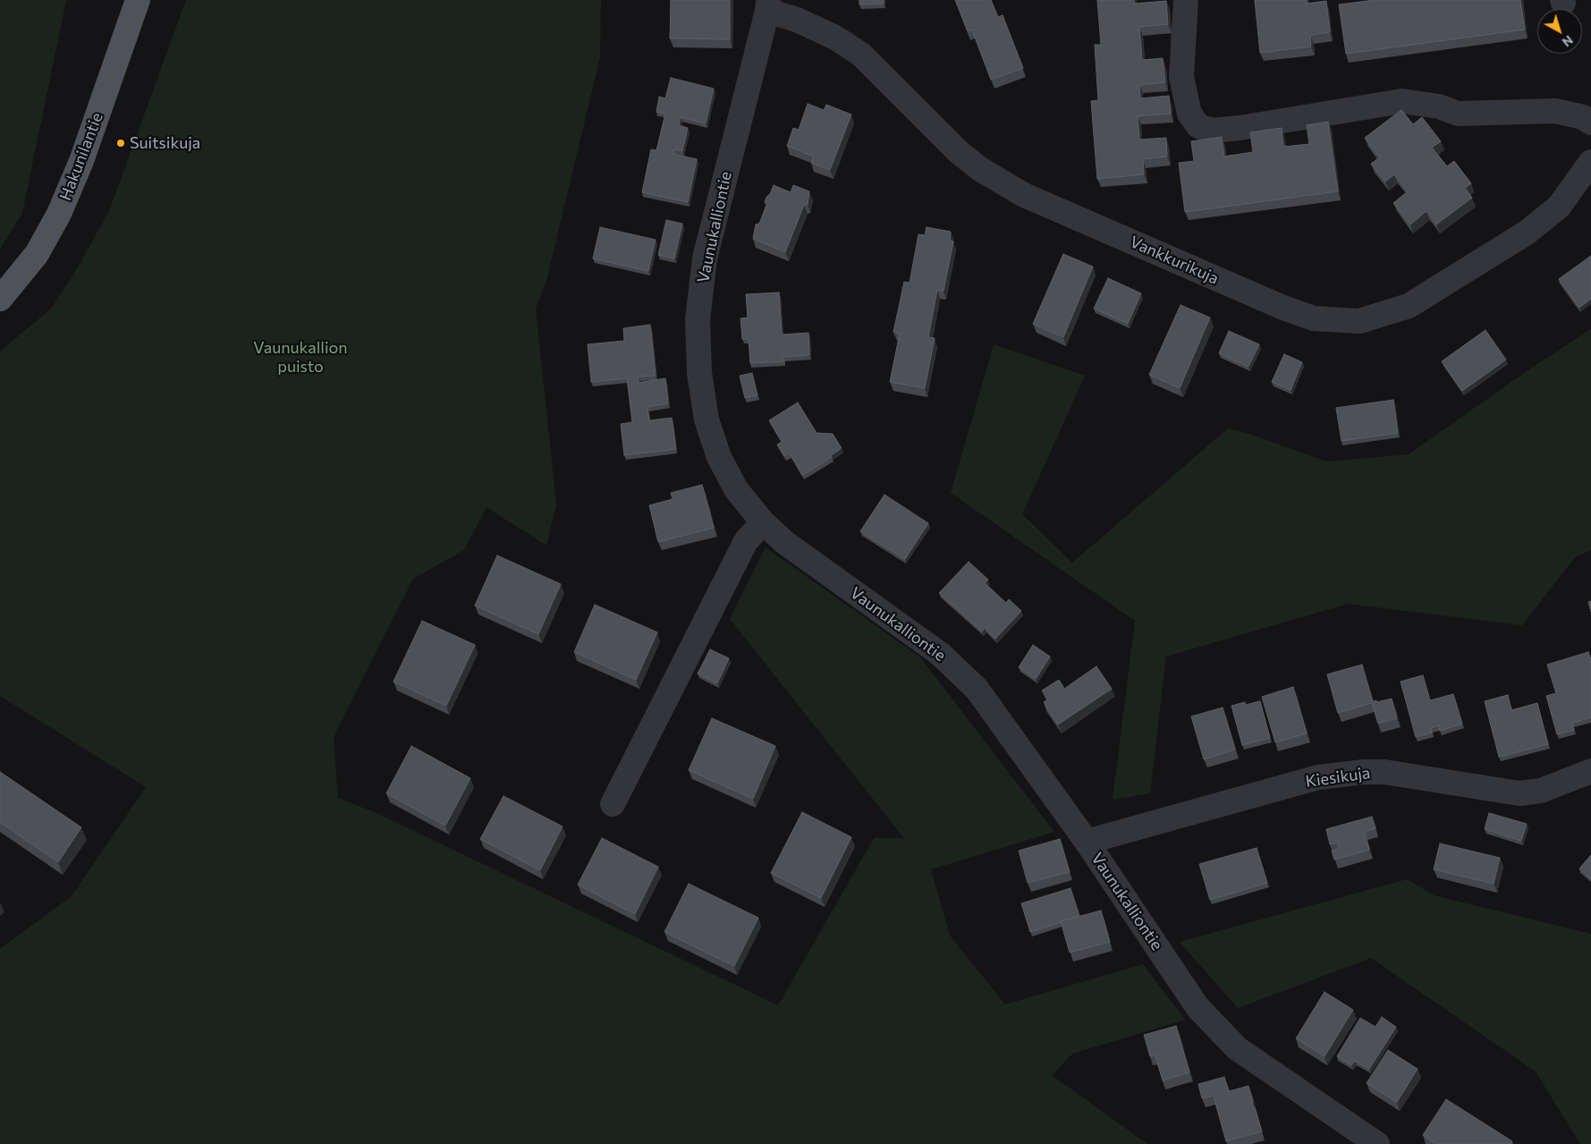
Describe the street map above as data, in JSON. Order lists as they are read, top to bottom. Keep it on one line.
{"streets":{"main road":["Hakunilantie"],"street":["Vaunukalliontie","Vankkurikuja","Kiesikuja"]},"crossings":[["Vaunukalliontie","Vankkurikuja"],["Vaunukalliontie","Kiesikuja"]],"parks":["Vaunukallion puisto"],"places":["Suitsikuja"],"north":"bottom right"}
